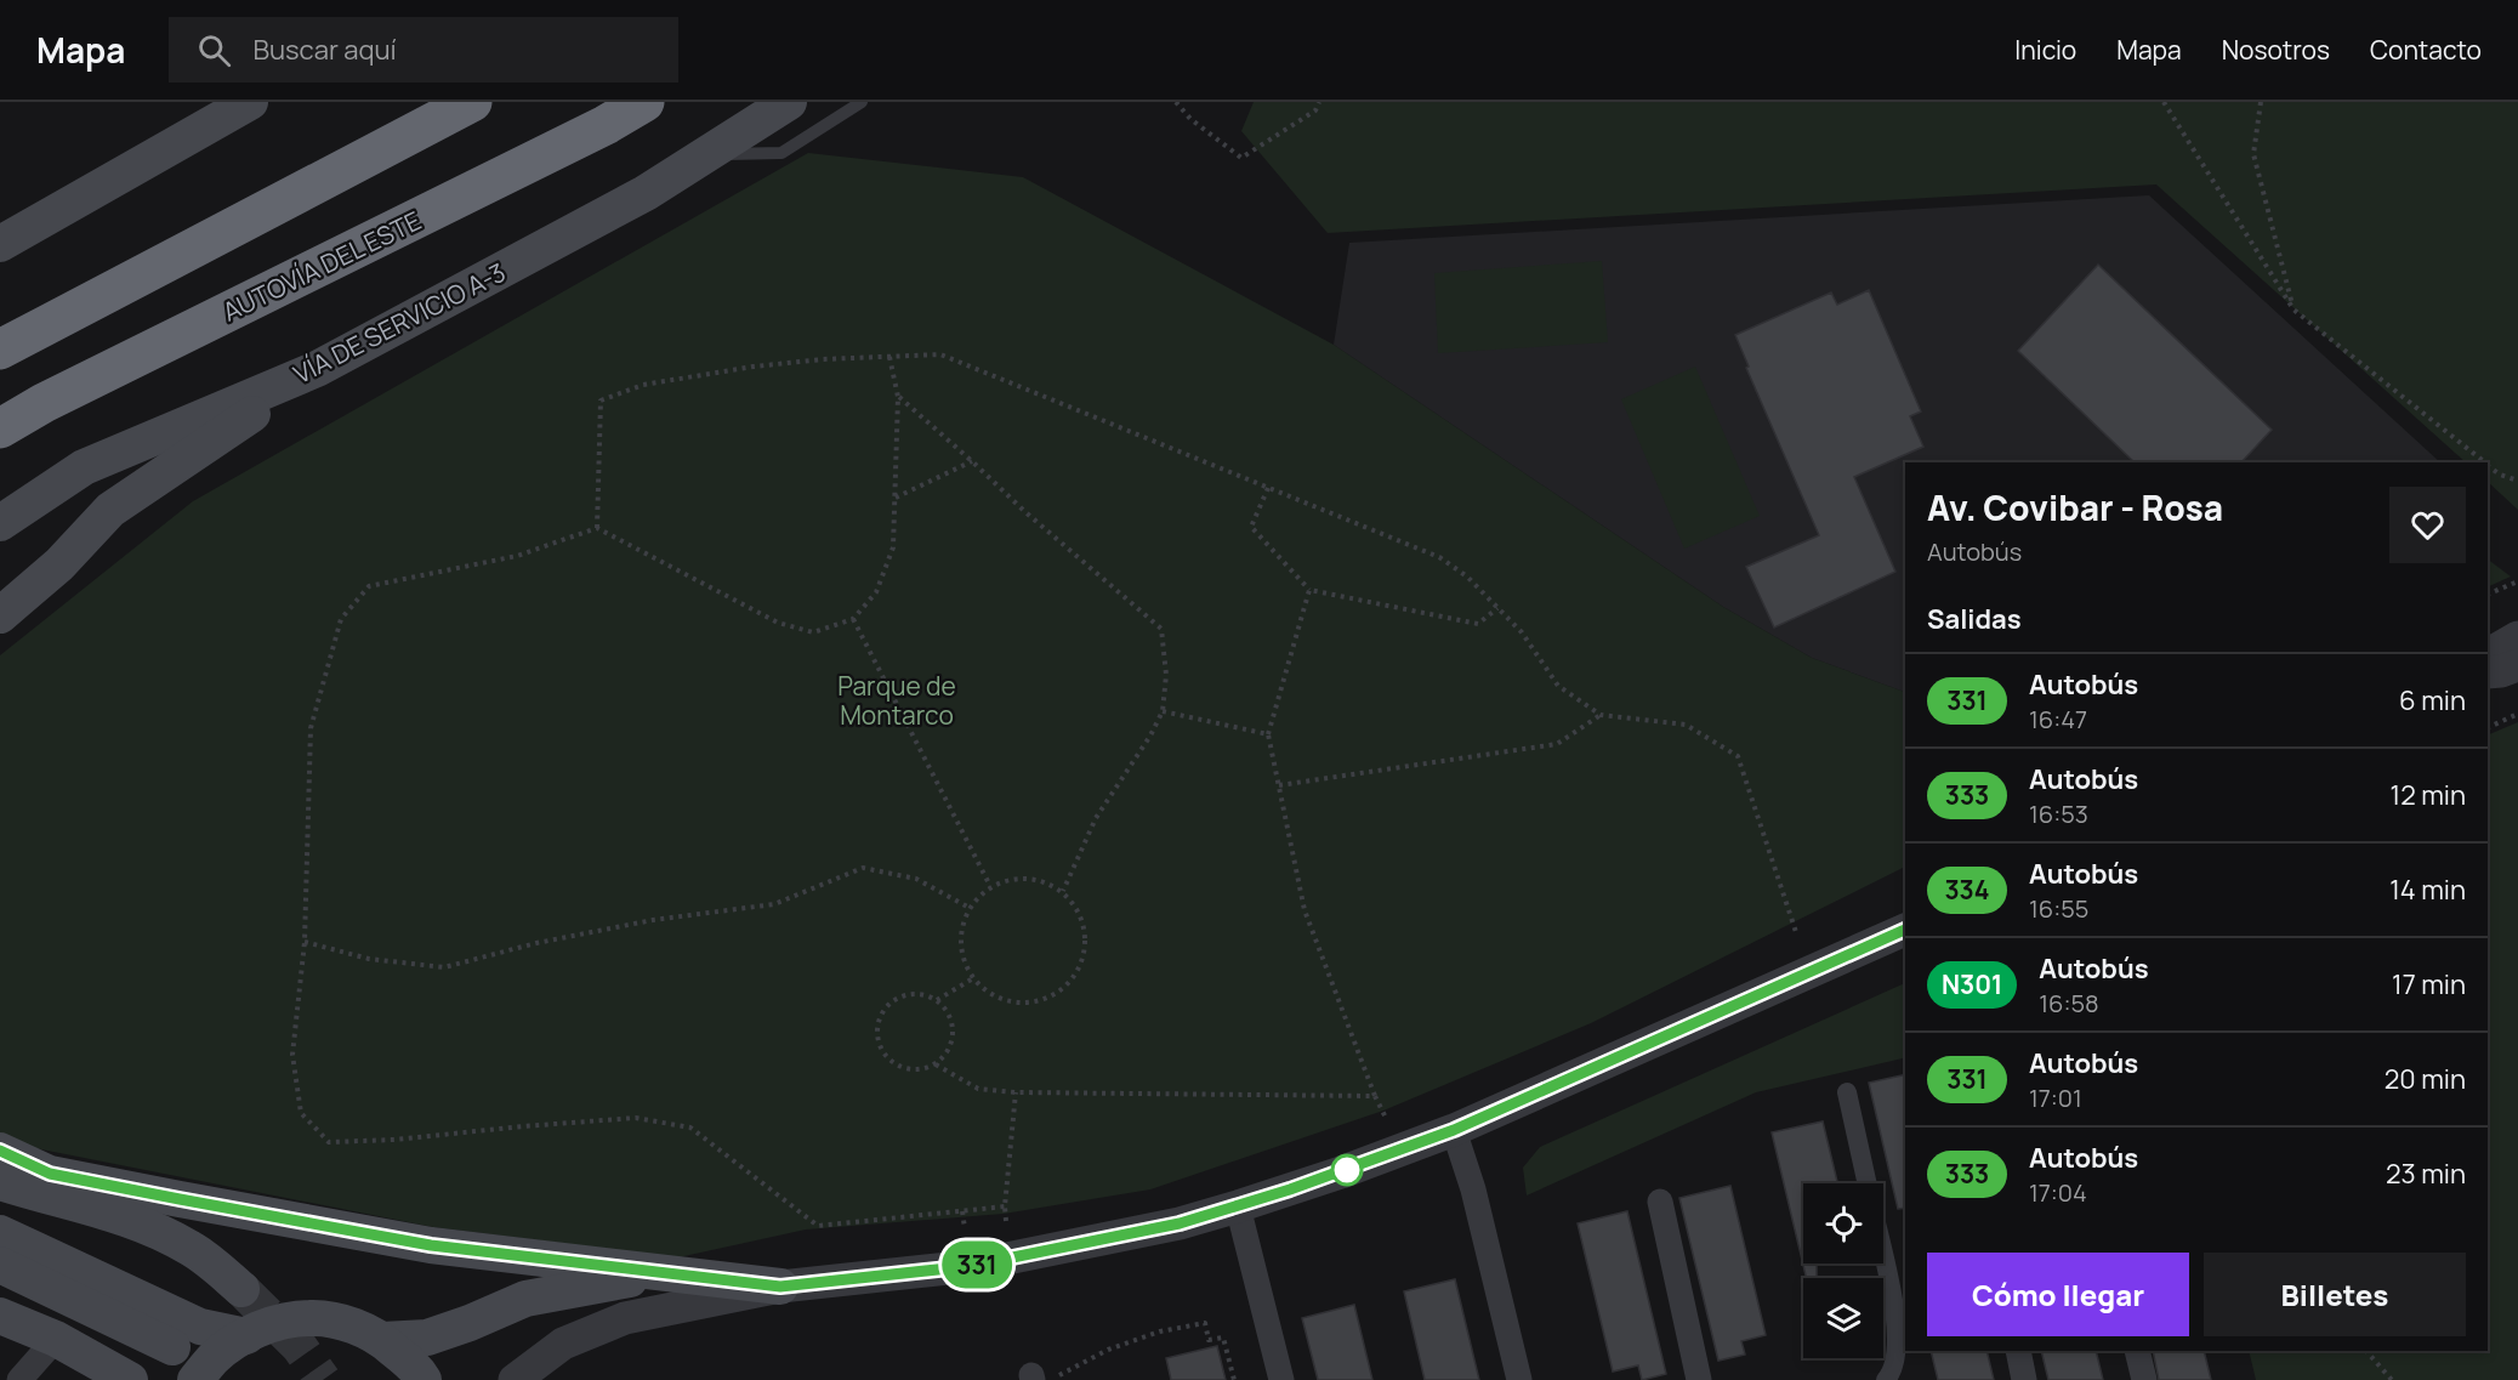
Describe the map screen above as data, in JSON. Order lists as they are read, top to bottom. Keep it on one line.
{"streets":{"highway":["AUTOVÍA DEL ESTE"],"main road":["VÍA DE SERVICIO A-3"]},"parks":["Parque de Montarco"],"lines":["bus line 331"],"page":{"header":"Mapa","search":"Buscar aquí","nav":["Inicio","Mapa","Nosotros","Contacto"],"on_map":"331","heading":[["Av. Covibar - Rosa","Autobús"],"Salidas"],"list":[{"mark":"331","name":"Autobús","note":"16:47","value":"6 min"},{"mark":"333","name":"Autobús","note":"16:53","value":"12 min"},{"mark":"334","name":"Autobús","note":"16:55","value":"14 min"},{"mark":"N301","name":"Autobús","note":"16:58","value":"17 min"},{"mark":"331","name":"Autobús","note":"17:01","value":"20 min"},{"mark":"333","name":"Autobús","note":"17:04","value":"23 min"}],"buttons":["Cómo llegar","Billetes"]}}
